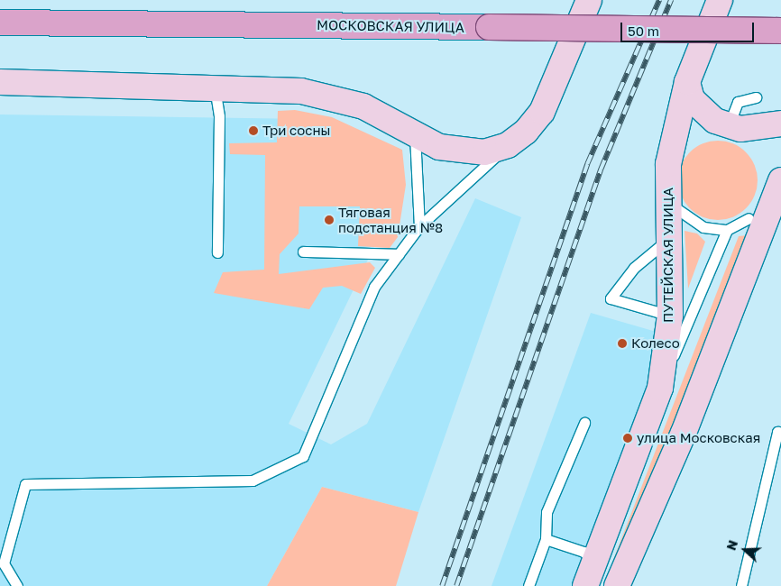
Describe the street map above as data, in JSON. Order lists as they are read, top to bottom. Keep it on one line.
{"streets":{"main road":["МОСКОВСКАЯ УЛИЦА"],"street":["ПУТЕЙСКАЯ УЛИЦА"]},"places":["Три сосны","Тяговая подстанция №8","Колесо","улица Московская"],"scale_bar":"50 m","north":"left"}
